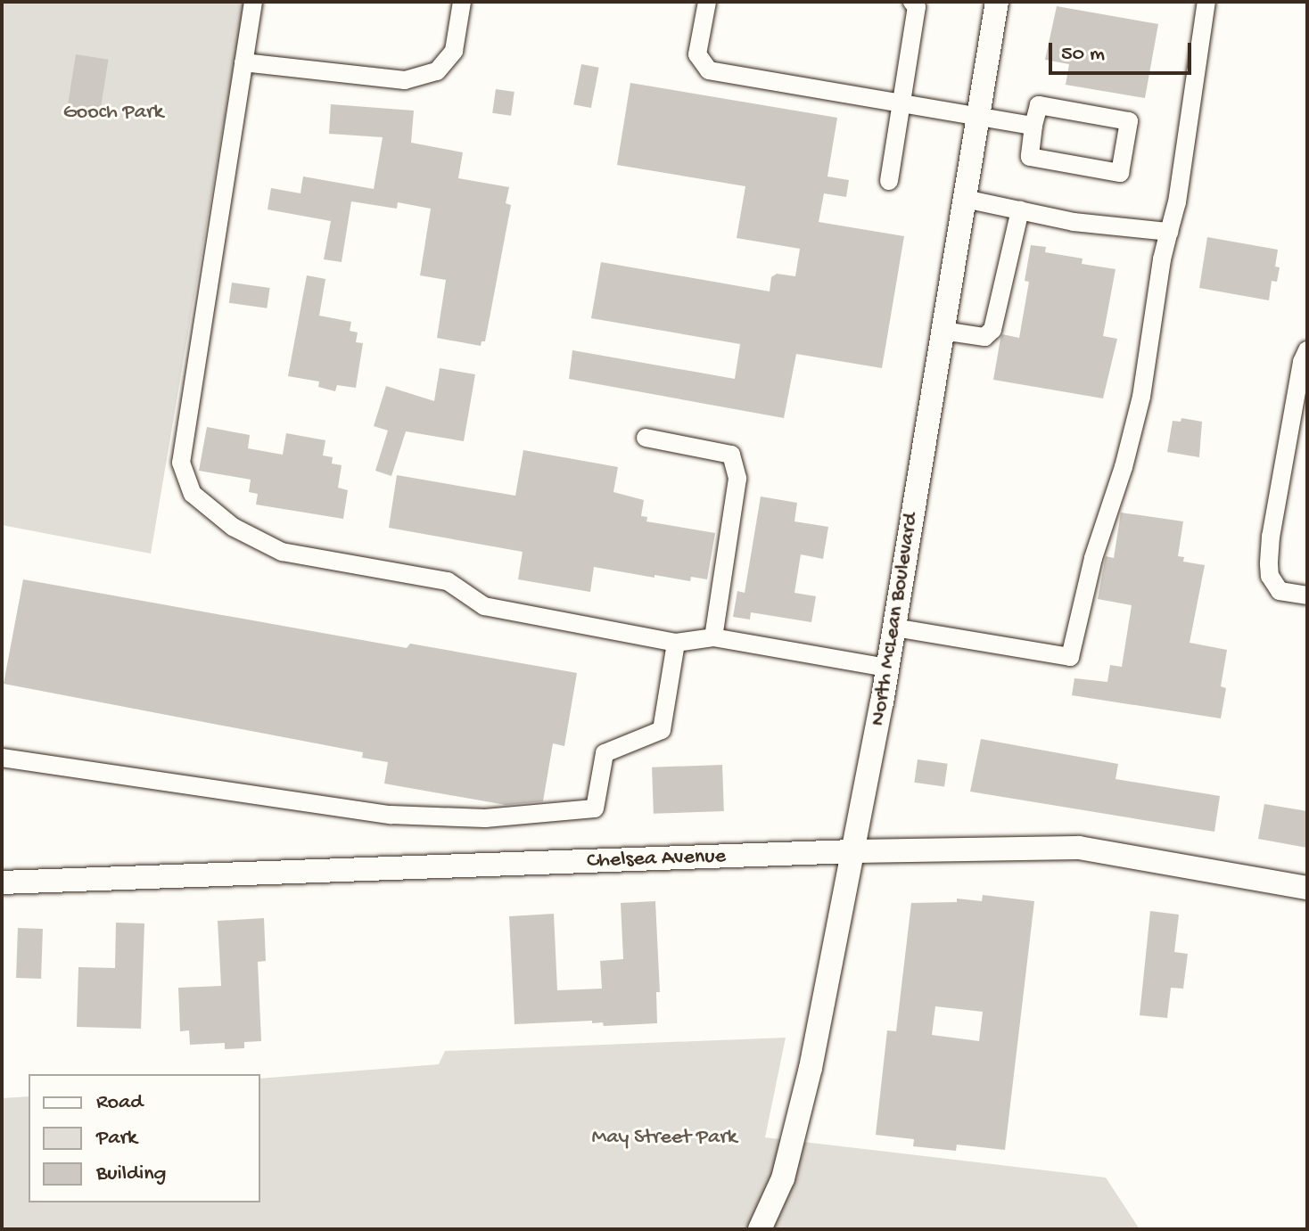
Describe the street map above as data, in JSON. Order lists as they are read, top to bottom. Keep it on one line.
{"streets":{"main road":["North McLean Boulevard","Chelsea Avenue"]},"crossings":[["North McLean Boulevard","Chelsea Avenue"]],"parks":["Gooch Park","May Street Park"],"legend":["Road","Park","Building"],"scale_bar":"50 m"}
